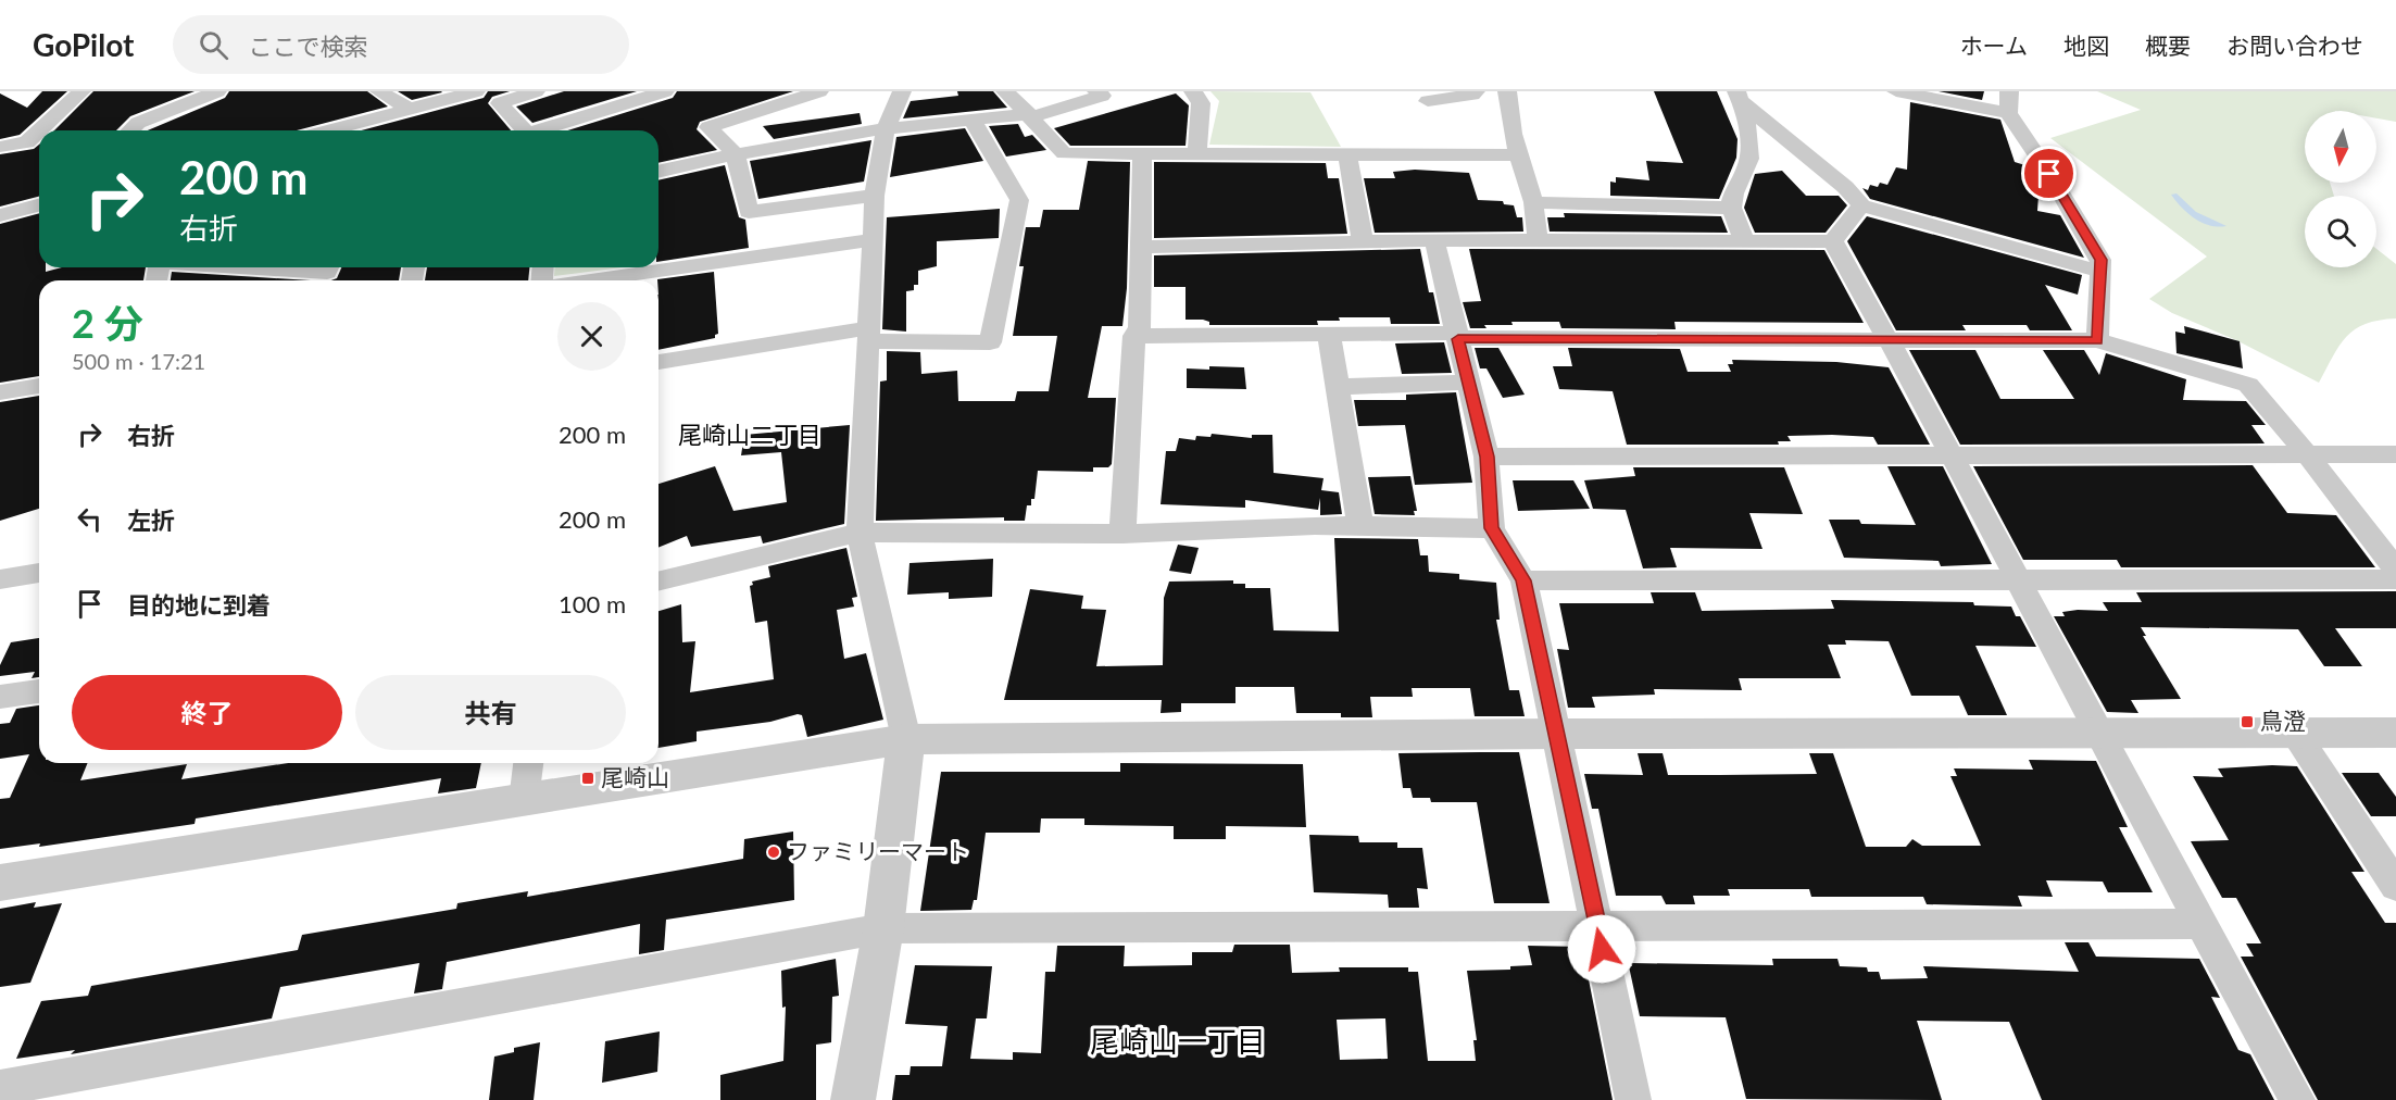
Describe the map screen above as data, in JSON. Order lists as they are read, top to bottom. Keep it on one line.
{"districts":["尾崎山二丁目","尾崎山一丁目"],"places":{"transit":["鳥澄","尾崎山"],"other":["ファミリーマート"]},"north":"bottom","page":{"header":"GoPilot","search":"ここで検索","nav":["ホーム","地図","概要","お問い合わせ"],"turn":["200 m","右折"],"heading":["2 分","500 m · 17:21"],"list":[{"name":"右折","value":"200 m"},{"name":"左折","value":"200 m"},{"name":"目的地に到着","value":"100 m"}],"buttons":["終了","共有"]}}
